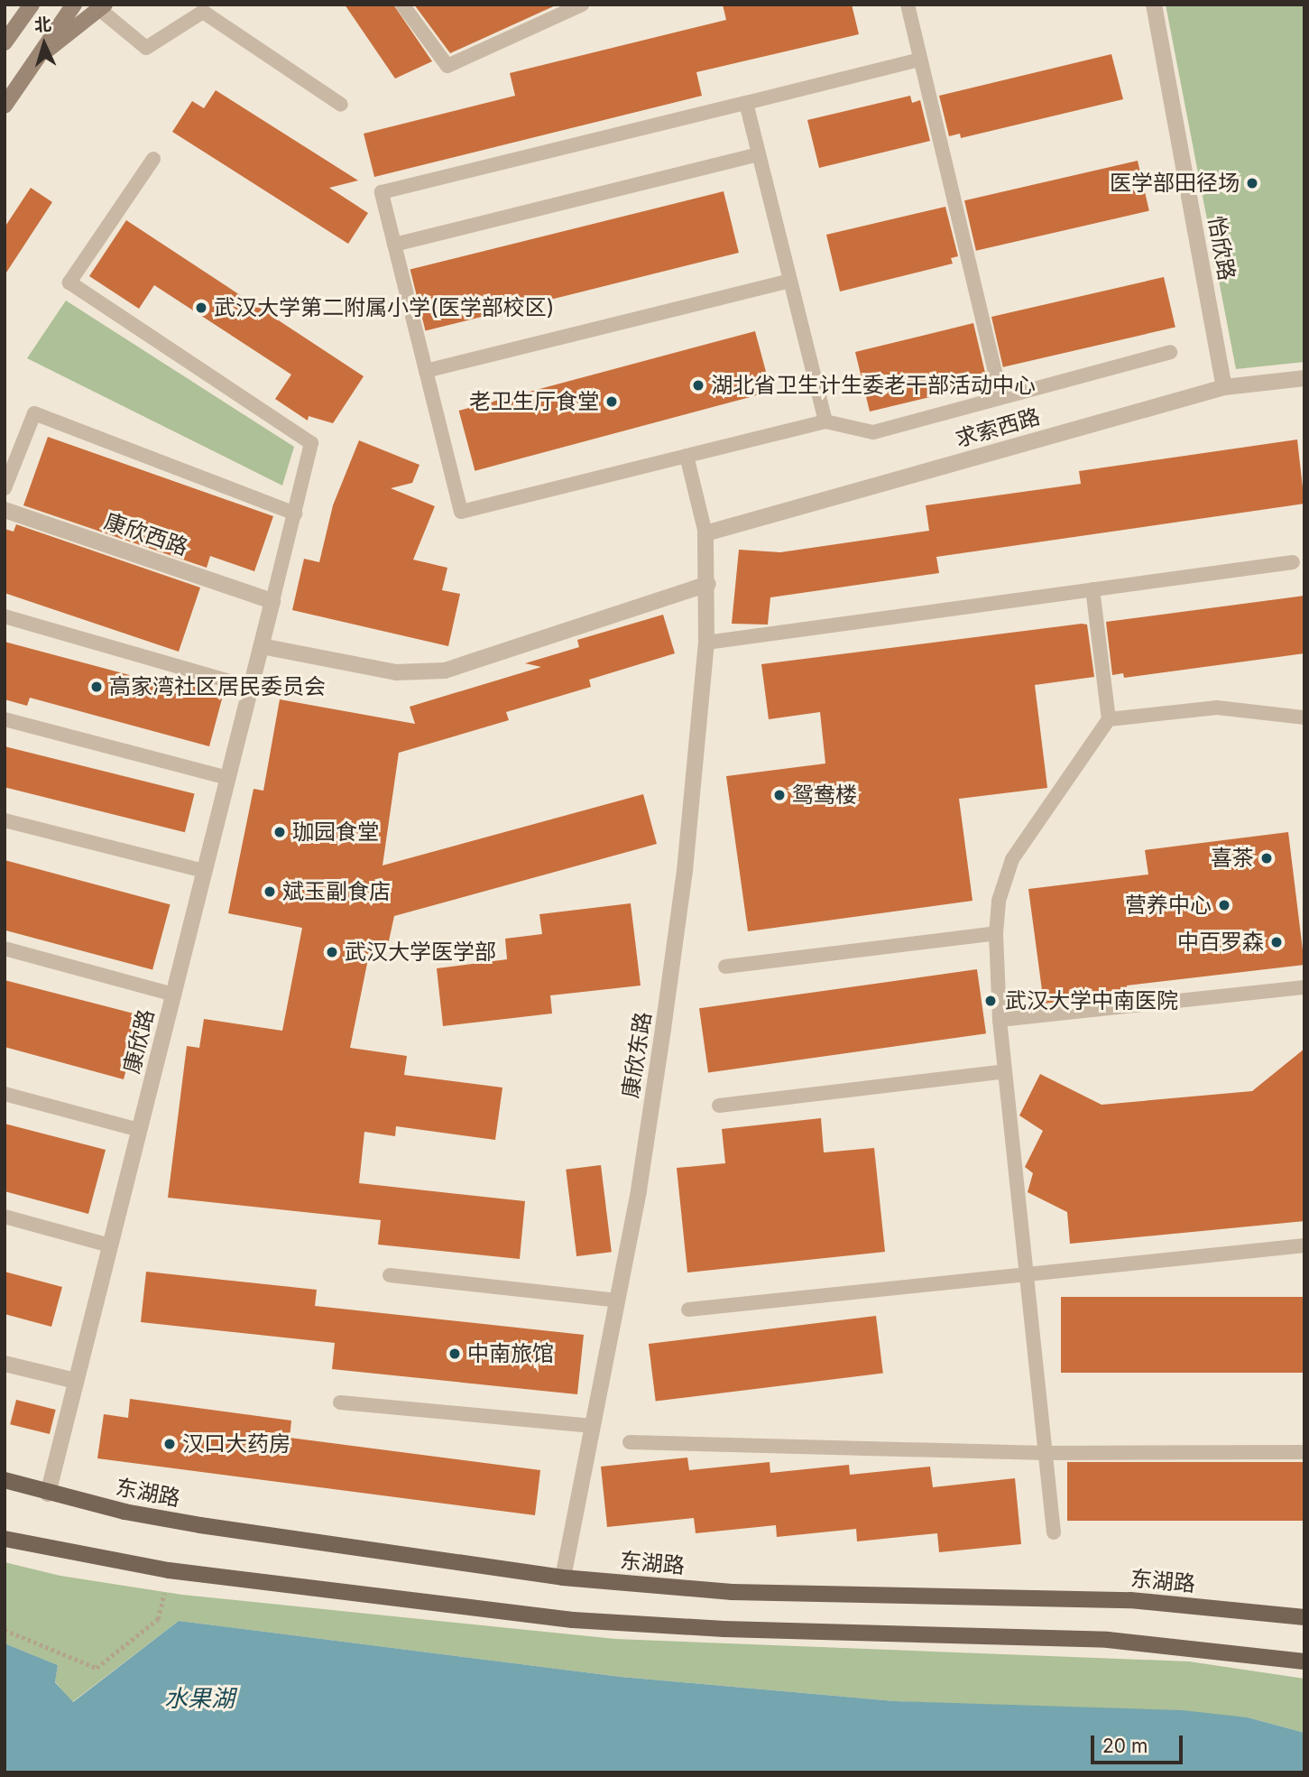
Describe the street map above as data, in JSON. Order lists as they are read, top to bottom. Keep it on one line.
{"streets":{"main road":["东湖路"],"street":["怡欣路","求索西路","康欣西路","康欣路","康欣东路"]},"crossings":[["怡欣路","求索西路"],["求索西路","康欣东路"],["康欣西路","康欣路"],["康欣路","东湖路"],["康欣东路","东湖路"]],"water":["水果湖"],"places":["医学部田径场","武汉大学第二附属小学(医学部校区)","湖北省卫生计生委老干部活动中心","老卫生厅食堂","高家湾社区居民委员会","鸳鸯楼","珈园食堂","喜茶","斌玉副食店","营养中心","中百罗森","武汉大学医学部","武汉大学中南医院","中南旅馆","汉口大药房"],"scale_bar":"20 m","north":"top"}
